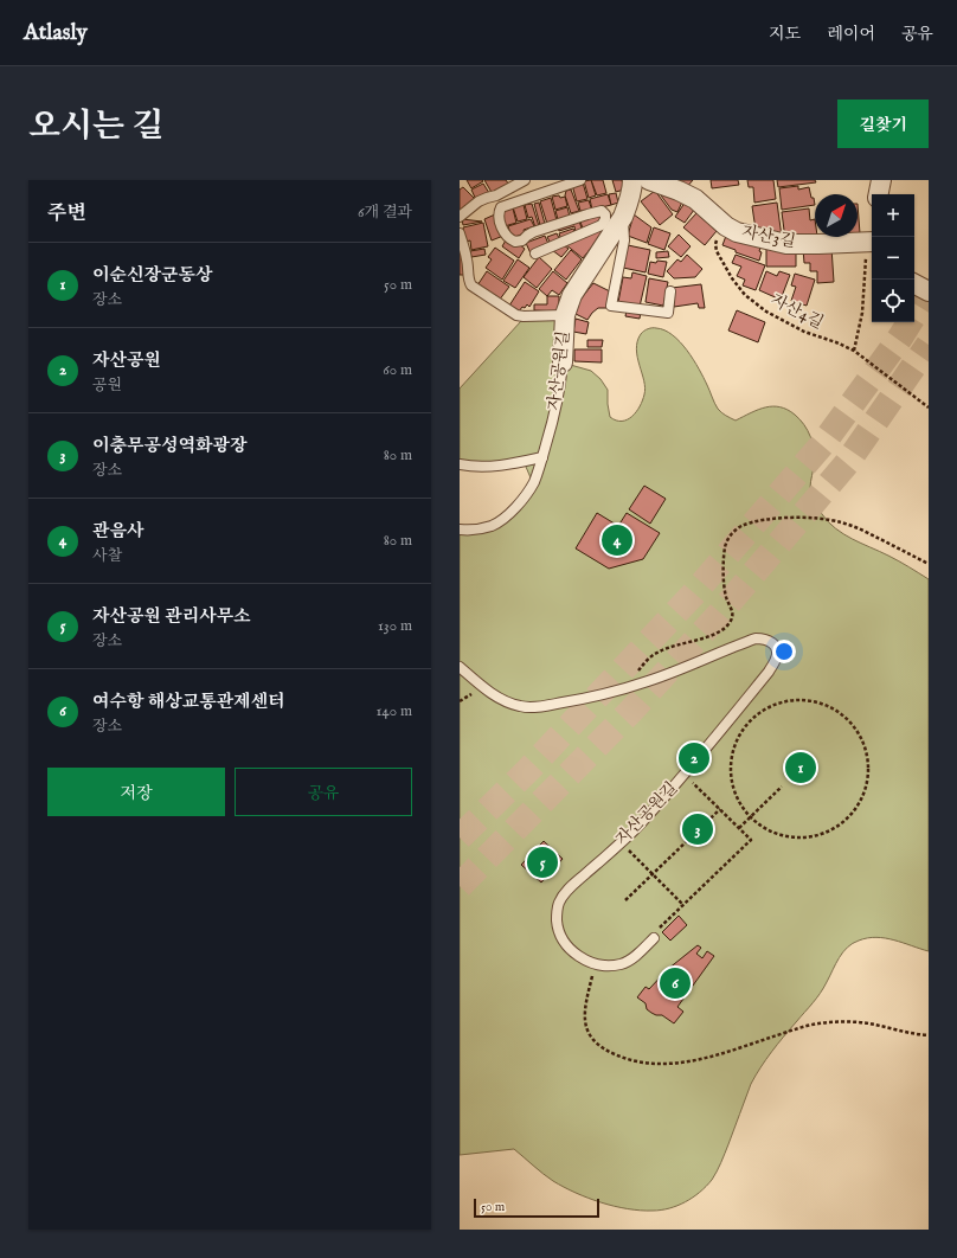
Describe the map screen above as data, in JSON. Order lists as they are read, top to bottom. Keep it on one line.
{"streets":{"street":["자산3길","자산공원길"],"path":["자산4길"]},"crossings":[["자산3길","자산4길"]],"scale_bar":"50 m","north":"top right","page":{"header":"Atlasly","nav":["지도","레이어","공유"],"title":"오시는 길","buttons":["길찾기",["저장","공유"]],"heading":["주변","6개 결과"],"map_buttons":["+","−"],"list":[{"mark":"1","name":"이순신장군동상","note":"장소","value":"50 m"},{"mark":"2","name":"자산공원","note":"공원","value":"60 m"},{"mark":"3","name":"이충무공성역화광장","note":"장소","value":"80 m"},{"mark":"4","name":"관음사","note":"사찰","value":"80 m"},{"mark":"5","name":"자산공원 관리사무소","note":"장소","value":"130 m"},{"mark":"6","name":"여수항 해상교통관제센터","note":"장소","value":"140 m"}],"pins":["4","2","1","3","5","6"],"scale":"50 m"}}
